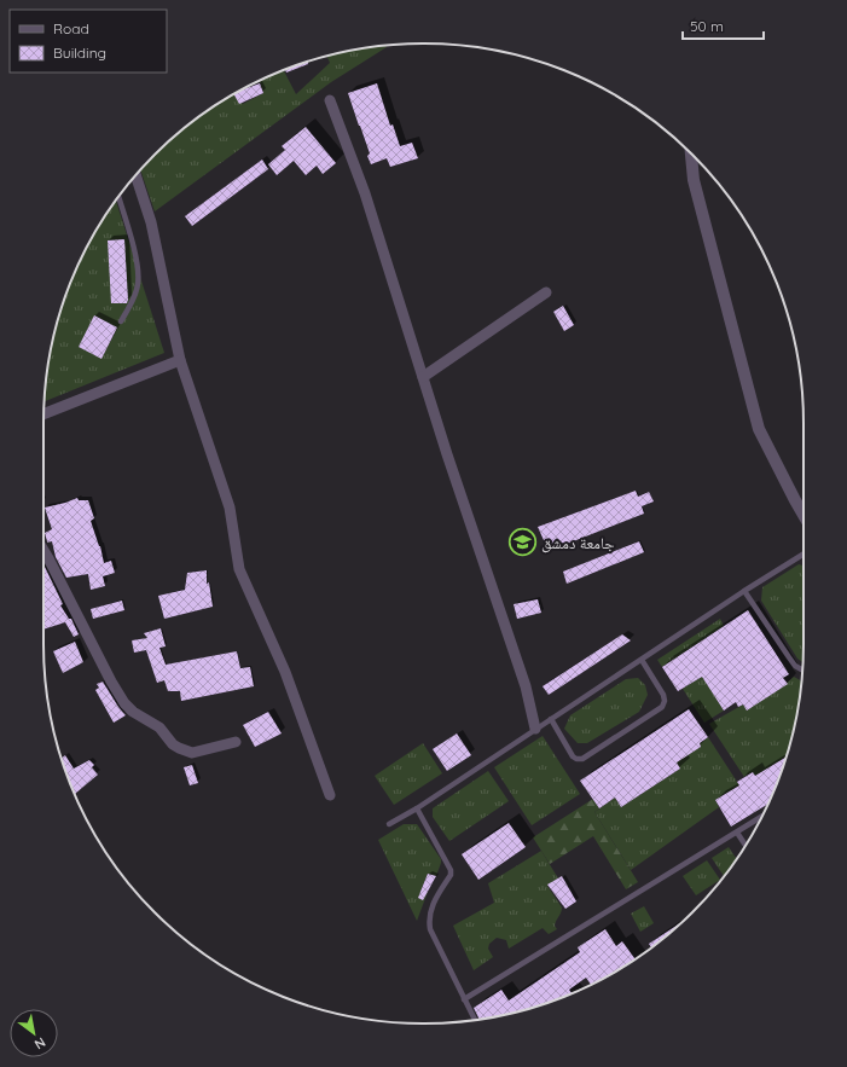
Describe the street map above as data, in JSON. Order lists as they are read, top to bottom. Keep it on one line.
{"places":{"school or university":["جامعة دمشق"]},"legend":["Road","Building"],"scale_bar":"50 m","north":"bottom right"}
